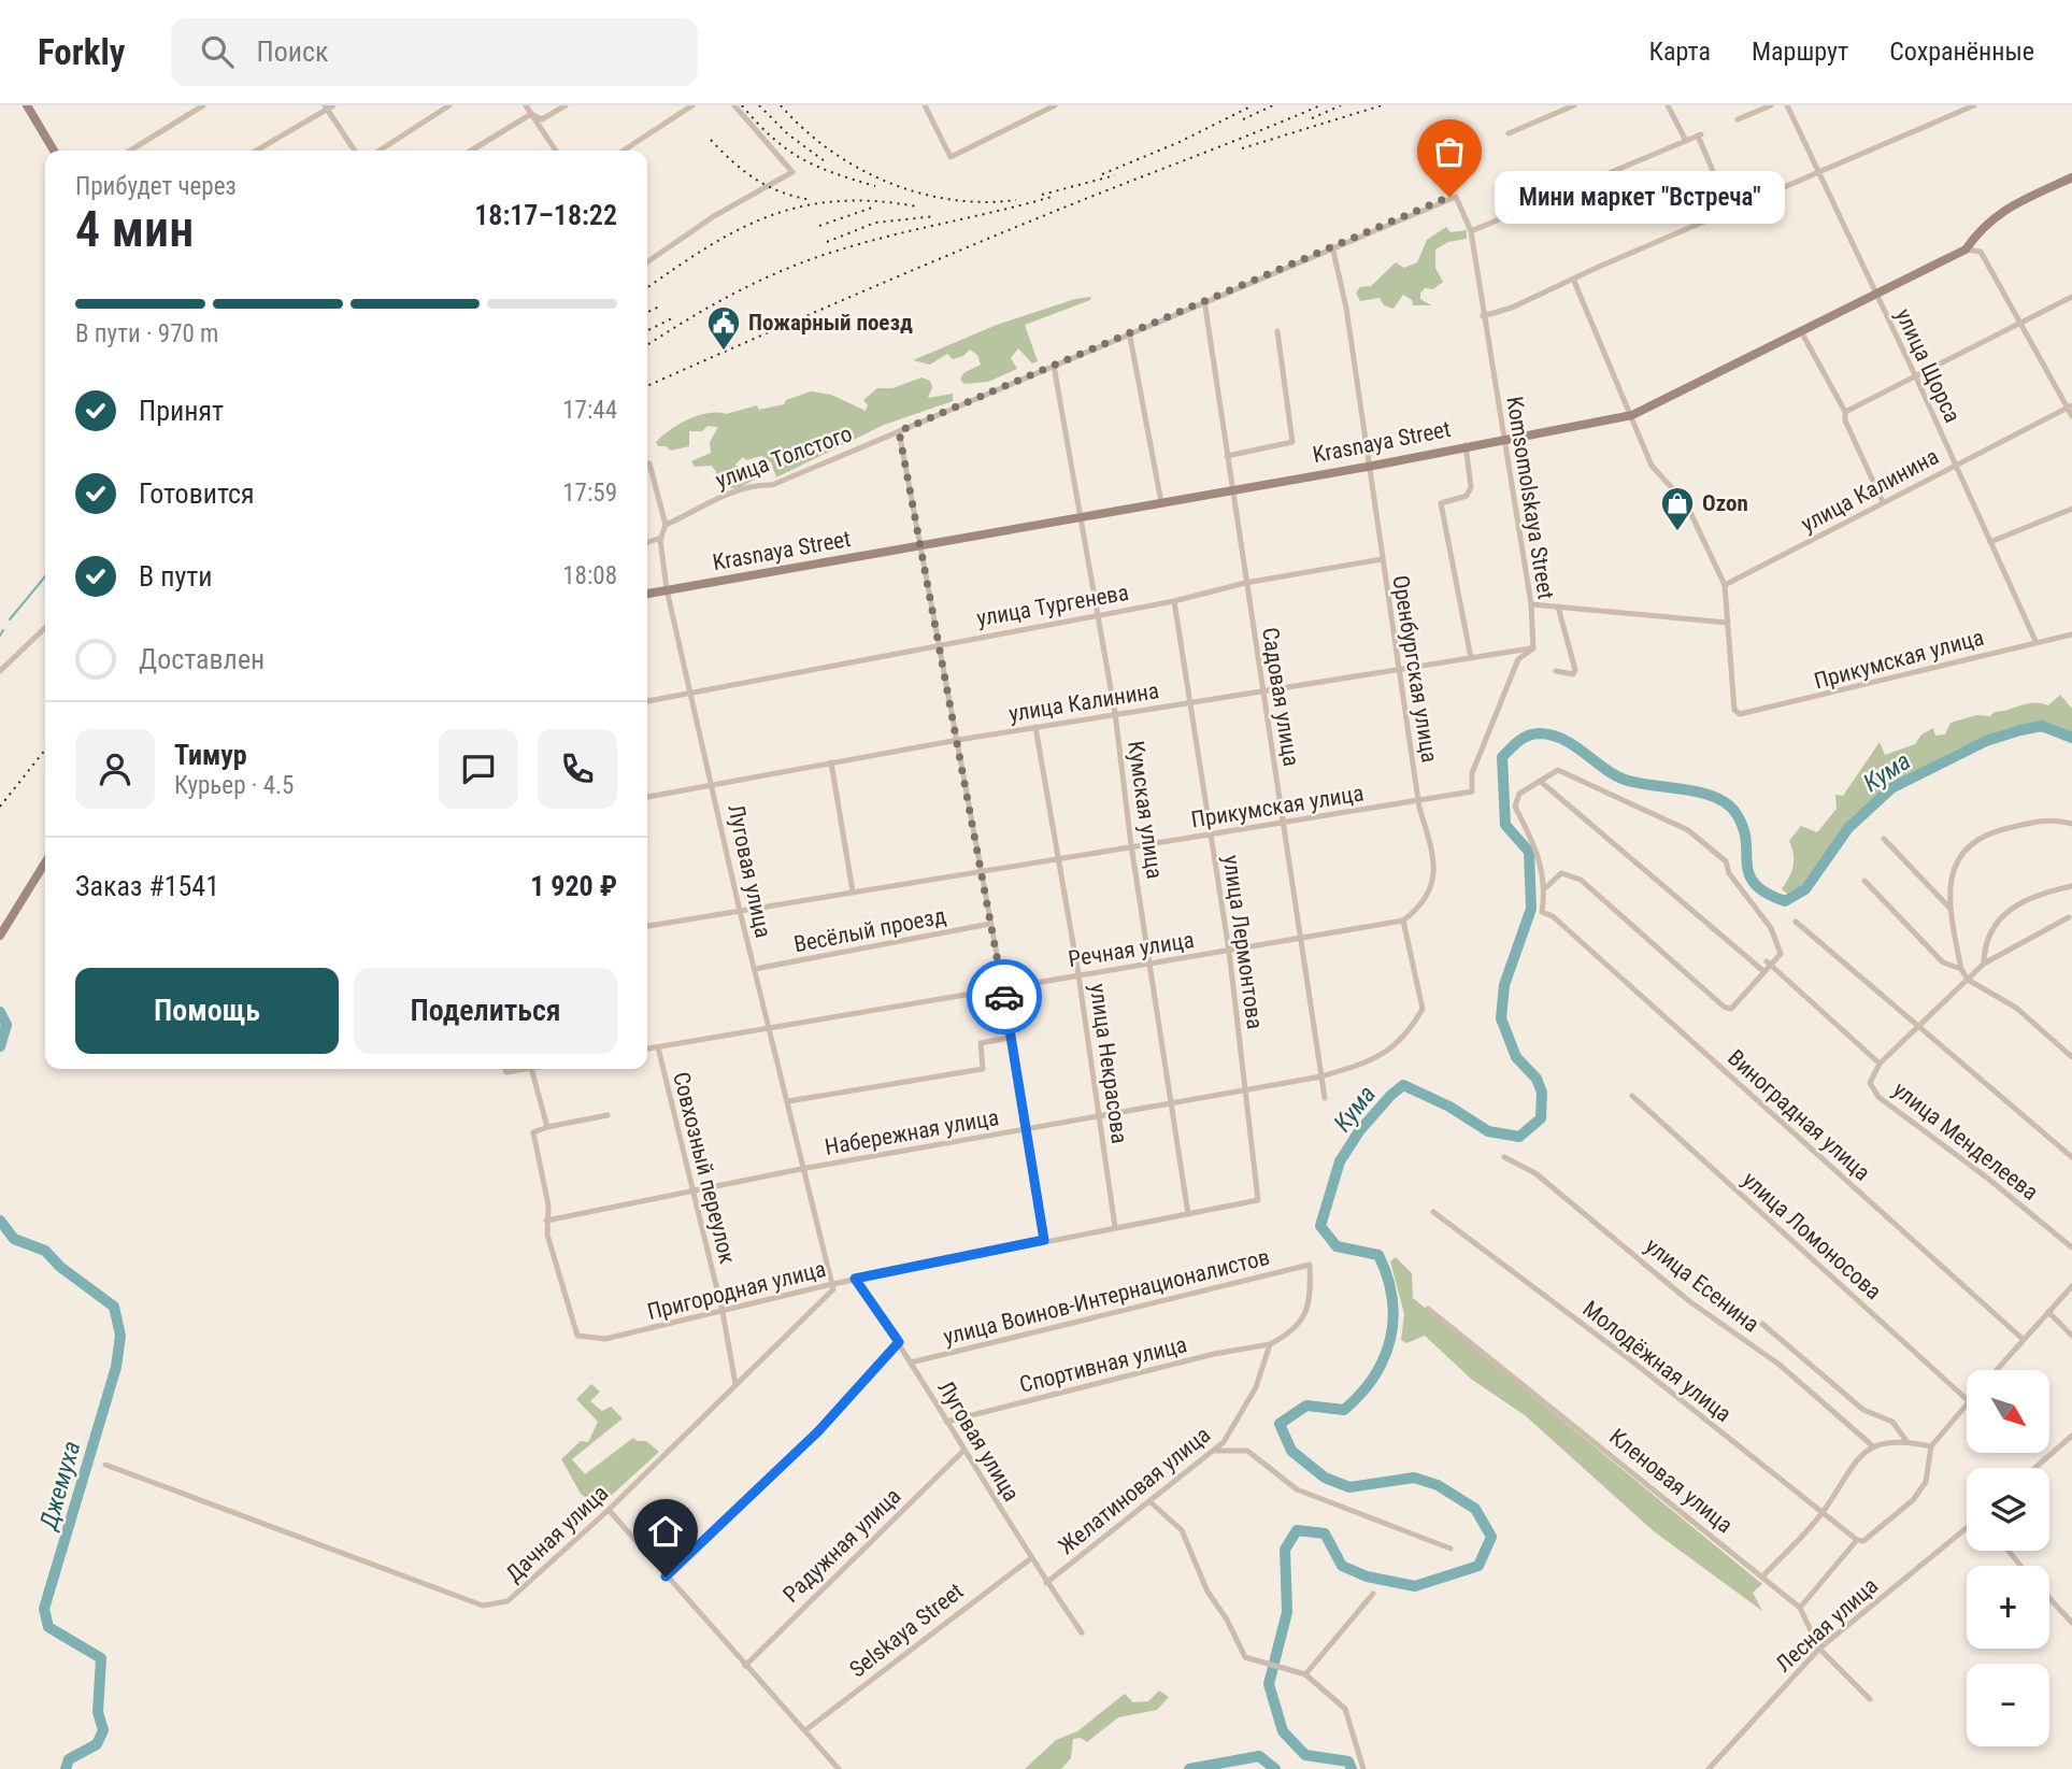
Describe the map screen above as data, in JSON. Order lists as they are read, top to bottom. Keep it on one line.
{"streets":{"street":["улица Щорса","Krasnaya Street","улица Толстого","улица Калинина","Komsomolskaya Street","улица Тургенева","Прикумская улица","Оренбургская улица","Садовая улица","Кумская улица","Луговая улица","Весёлый проезд","улица Лермонтова","Речная улица","улица Некрасова","Виноградная улица","Набережная улица","улица Менделеева","Совхозный переулок","улица Ломоносова","улица Есенина","Пригородная улица","улица Воинов-Интернационалистов","Молодёжная улица","Спортивная улица","Кленовая улица","Желатиновая улица","Дачная улица","Радужная улица","Лесная улица","Selskaya Street"]},"crossings":[["улица Щорса","Krasnaya Street"],["улица Щорса","улица Калинина"],["улица Щорса","Прикумская улица"],["Krasnaya Street","Komsomolskaya Street"],["Krasnaya Street","Оренбургская улица"],["Krasnaya Street","Садовая улица"],["Krasnaya Street","Кумская улица"],["Krasnaya Street","Луговая улица"],["улица Толстого","Komsomolskaya Street"],["улица Толстого","Оренбургская улица"],["улица Толстого","Садовая улица"],["улица Толстого","Кумская улица"],["улица Толстого","Луговая улица"],["улица Калинина","Komsomolskaya Street"],["улица Калинина","Прикумская улица"],["улица Калинина","Оренбургская улица"],["улица Калинина","Садовая улица"],["улица Калинина","Кумская улица"],["улица Калинина","Луговая улица"],["улица Калинина","улица Лермонтова"],["улица Калинина","улица Некрасова"],["Komsomolskaya Street","Прикумская улица"],["улица Тургенева","Оренбургская улица"],["улица Тургенева","Садовая улица"],["улица Тургенева","Кумская улица"],["улица Тургенева","Луговая улица"],["улица Тургенева","улица Лермонтова"],["Прикумская улица","Оренбургская улица"],["Прикумская улица","Садовая улица"],["Прикумская улица","Кумская улица"],["Прикумская улица","Луговая улица"],["Прикумская улица","улица Лермонтова"],["Прикумская улица","улица Некрасова"],["Оренбургская улица","Речная улица"],["Оренбургская улица","Набережная улица"],["Садовая улица","Речная улица"],["Садовая улица","Набережная улица"],["Кумская улица","Речная улица"],["Кумская улица","Набережная улица"],["Кумская улица","Пригородная улица"],["Луговая улица","Весёлый проезд"],["Луговая улица","Речная улица"],["Луговая улица","Набережная улица"],["Луговая улица","Пригородная улица"],["Луговая улица","улица Воинов-Интернационалистов"],["Луговая улица","Спортивная улица"],["Луговая улица","Желатиновая улица"],["Луговая улица","Дачная улица"],["Луговая улица","Радужная улица"],["Луговая улица","Selskaya Street"],["улица Лермонтова","Речная улица"],["улица Лермонтова","Набережная улица"],["улица Лермонтова","Пригородная улица"],["Речная улица","улица Некрасова"],["Речная улица","Набережная улица"],["Речная улица","Совхозный переулок"],["улица Некрасова","Набережная улица"],["улица Некрасова","Пригородная улица"],["Набережная улица","Совхозный переулок"],["Набережная улица","Пригородная улица"],["Совхозный переулок","Пригородная улица"],["Совхозный переулок","Дачная улица"],["Пригородная улица","Дачная улица"],["улица Воинов-Интернационалистов","Спортивная улица"],["улица Воинов-Интернационалистов","Желатиновая улица"],["Спортивная улица","Желатиновая улица"],["Кленовая улица","Лесная улица"]],"water":["Кума","Джемуха"],"places":{"other":["Мини маркет \"Встреча\""],"public building":["Пожарный поезд"],"shop":["Ozon"]},"north":"bottom right","page":{"header":"Forkly","search":"Поиск","nav":["Карта","Маршрут","Сохранённые"],"heading":["4 мин","Прибудет через","18:17–18:22"],"panel":["Тимур","Курьер · 4.5","Заказ #1541","1 920 ₽"],"bubble":"Мини маркет \"Встреча\"","bar":"В пути · 970 m","list":[["Принят","17:44"],["Готовится","17:59"],["В пути","18:08"],"Доставлен"],"buttons":["Помощь","Поделиться"],"map_buttons":["+","−"]}}
